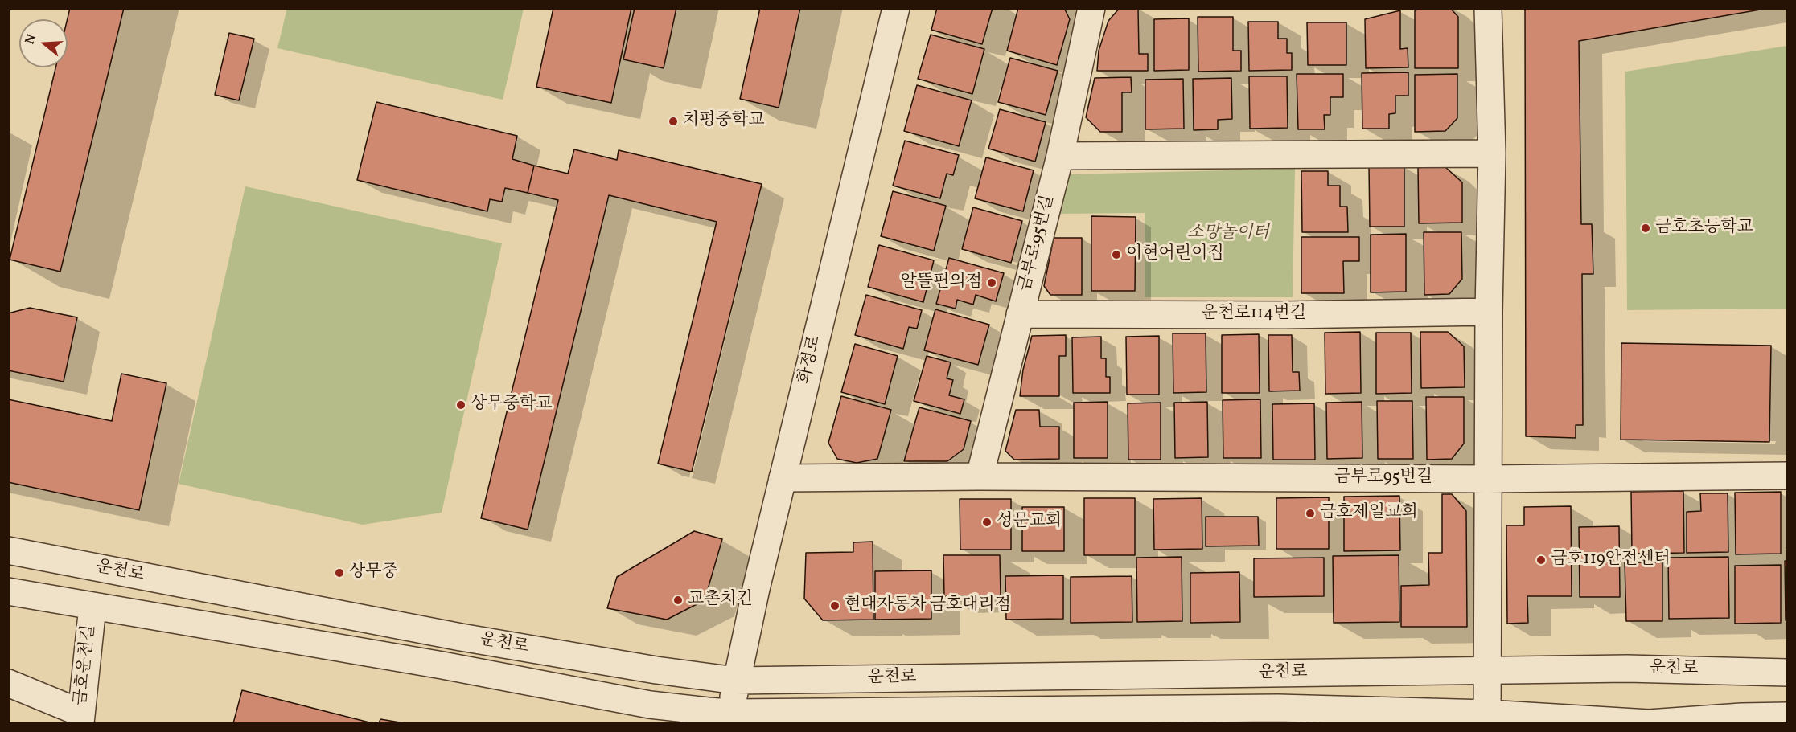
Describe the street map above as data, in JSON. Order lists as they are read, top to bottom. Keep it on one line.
{"streets":{"street":["금부로95번길","운천로114번길","화정로","운천로","금호운천길"]},"crossings":[["금부로95번길","운천로114번길"],["금부로95번길","화정로"],["화정로","운천로"],["운천로","금호운천길"]],"parks":["소망놀이터"],"places":["치평중학교","금호초등학교","이현어린이집","알뜰편의점","상무중학교","금호제일교회","성문교회","금호119안전센터","상무중","교촌치킨","현대자동차 금호대리점"],"north":"left"}
